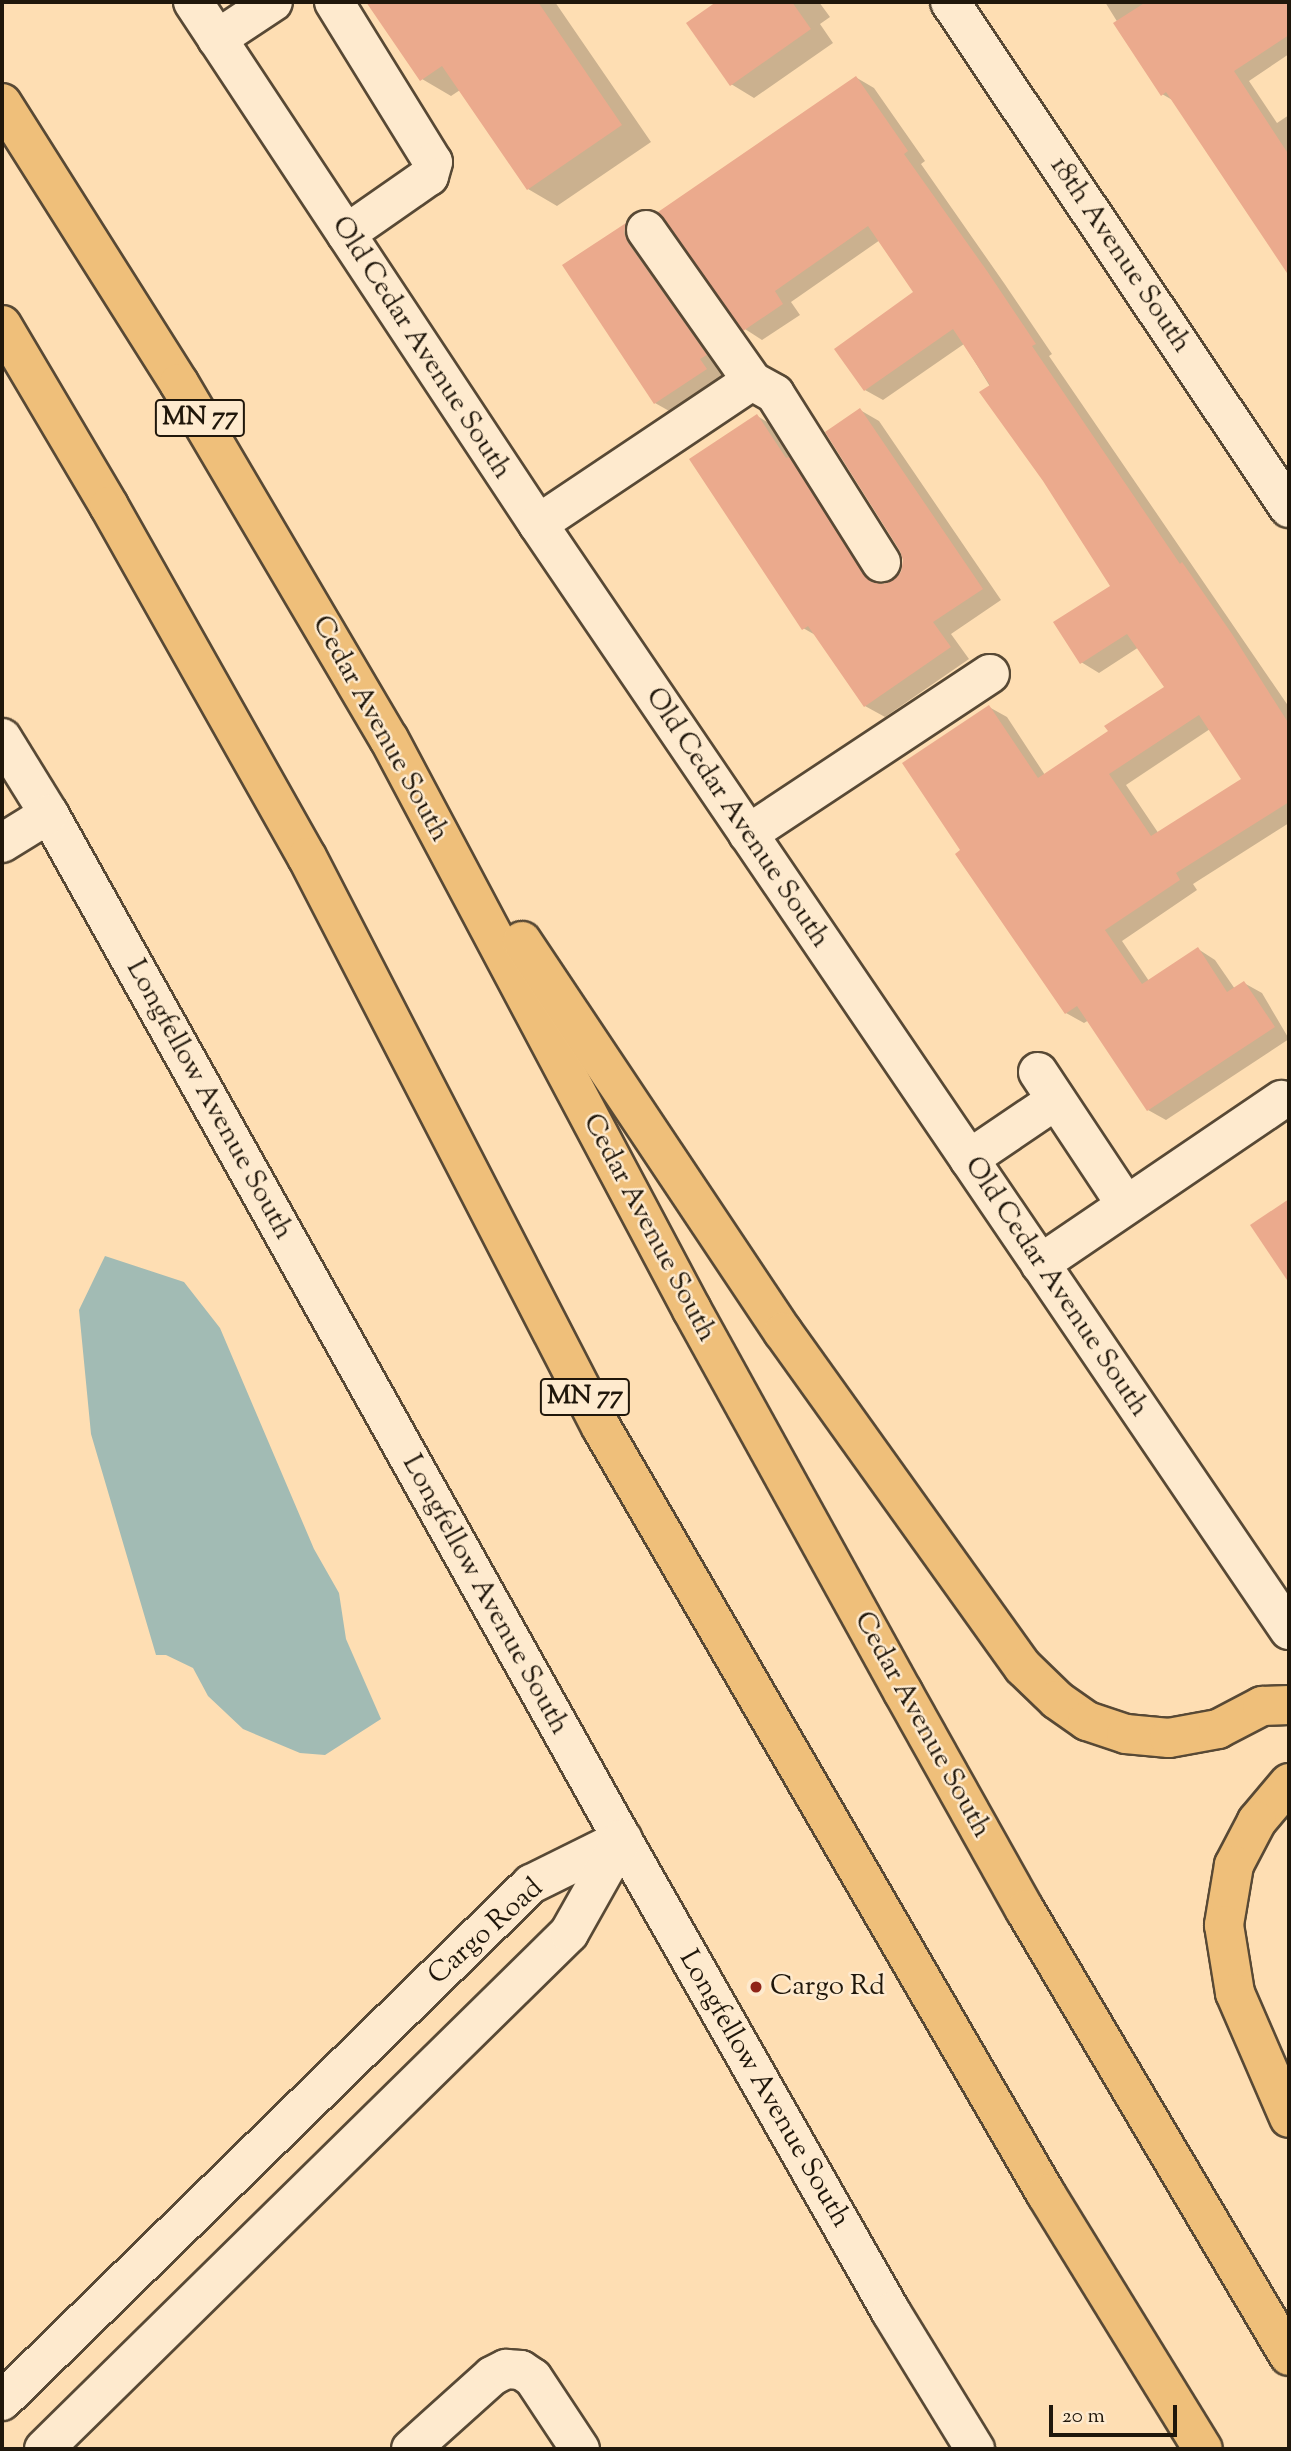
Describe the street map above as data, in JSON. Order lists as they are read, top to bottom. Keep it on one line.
{"streets":{"highway":["MN 77","Cedar Avenue South"],"street":["18th Avenue South","Old Cedar Avenue South","Longfellow Avenue South","Cargo Road"]},"crossings":[["Longfellow Avenue South","Cargo Road"]],"places":["Cargo Rd"],"scale_bar":"20 m"}
